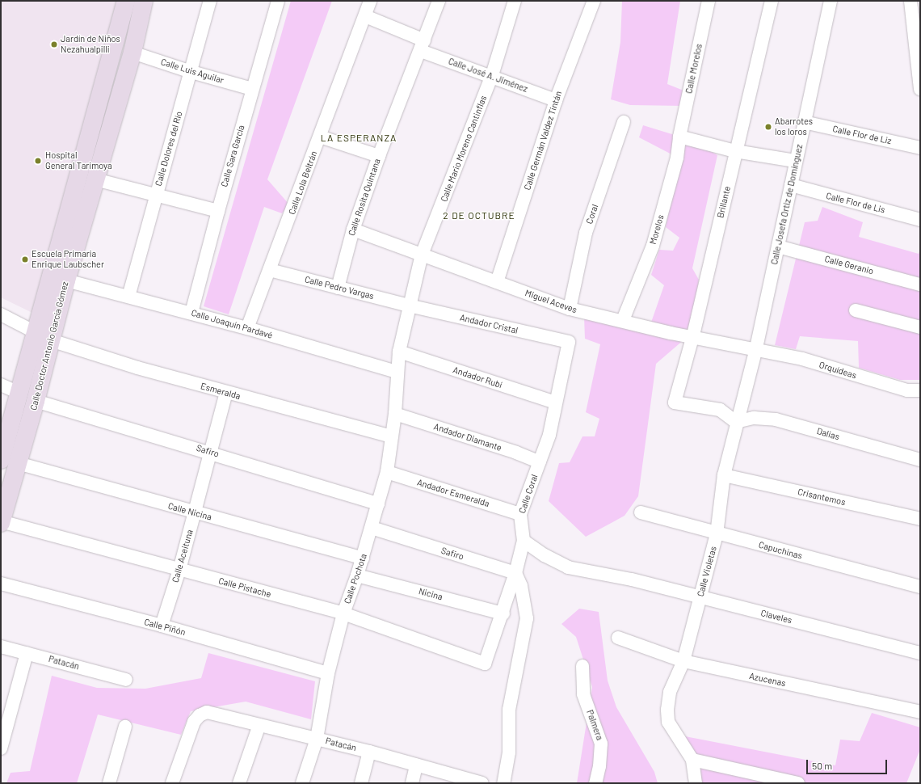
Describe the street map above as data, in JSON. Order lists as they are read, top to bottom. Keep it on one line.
{"streets":{"street":["Calle Morelos","Calle Luis Aguilar","Calle José A. Jiménez","Calle Flor de Liz","Calle Germán Valdez Tintán","Calle Dolores del Río","Calle Mario Moreno Cantinflas","Calle Sara García","Calle Lola Beltrán","Calle Rosita Quintana","Brillante","Calle Flor de Lis","Calle Josefa Ortiz de Domínguez","Coral","Morelos","Calle Geranio","Calle Pedro Vargas","Miguel Aceves","Calle Joaquín Pardavé","Andador Cristal","Calle Doctor Antonio García Gómez","Orquídeas","Andador Rubí","Esmeralda","Dalias","Andador Diamante","Safiro","Andador Esmeralda","Calle Coral","Crisantemos","Calle Nicina","Capuchinas","Calle Aceituna","Calle Violetas","Calle Pochota","Calle Pistache","Nicina","Claveles","Calle Piñón","Patacán","Azucenas","Palmera"]},"crossings":[["Calle Morelos","Morelos"],["Calle Luis Aguilar","Calle Dolores del Río"],["Calle Luis Aguilar","Calle Sara García"],["Calle Luis Aguilar","Calle Doctor Antonio García Gómez"],["Calle José A. Jiménez","Calle Germán Valdez Tintán"],["Calle José A. Jiménez","Calle Mario Moreno Cantinflas"],["Calle José A. Jiménez","Calle Lola Beltrán"],["Calle José A. Jiménez","Calle Rosita Quintana"],["Calle Flor de Liz","Calle Josefa Ortiz de Domínguez"],["Calle Germán Valdez Tintán","Miguel Aceves"],["Calle Dolores del Río","Calle Joaquín Pardavé"],["Calle Mario Moreno Cantinflas","Calle Pedro Vargas"],["Calle Mario Moreno Cantinflas","Miguel Aceves"],["Calle Mario Moreno Cantinflas","Calle Joaquín Pardavé"],["Calle Mario Moreno Cantinflas","Andador Cristal"],["Calle Mario Moreno Cantinflas","Andador Rubí"],["Calle Mario Moreno Cantinflas","Calle Pochota"],["Calle Sara García","Calle Joaquín Pardavé"],["Calle Lola Beltrán","Calle Pedro Vargas"],["Calle Lola Beltrán","Calle Joaquín Pardavé"],["Calle Rosita Quintana","Calle Pedro Vargas"],["Calle Rosita Quintana","Miguel Aceves"],["Brillante","Miguel Aceves"],["Brillante","Dalias"],["Brillante","Calle Violetas"],["Calle Flor de Lis","Calle Josefa Ortiz de Domínguez"],["Calle Josefa Ortiz de Domínguez","Calle Geranio"],["Calle Josefa Ortiz de Domínguez","Miguel Aceves"],["Calle Josefa Ortiz de Domínguez","Orquídeas"],["Calle Josefa Ortiz de Domínguez","Calle Violetas"],["Coral","Miguel Aceves"],["Morelos","Miguel Aceves"],["Calle Pedro Vargas","Andador Cristal"],["Miguel Aceves","Orquídeas"],["Miguel Aceves","Calle Violetas"],["Calle Joaquín Pardavé","Calle Doctor Antonio García Gómez"],["Calle Joaquín Pardavé","Calle Pochota"],["Andador Cristal","Calle Coral"],["Calle Doctor Antonio García Gómez","Esmeralda"],["Calle Doctor Antonio García Gómez","Safiro"],["Calle Doctor Antonio García Gómez","Calle Nicina"],["Calle Doctor Antonio García Gómez","Calle Pistache"],["Orquídeas","Calle Violetas"],["Andador Rubí","Calle Coral"],["Esmeralda","Calle Aceituna"],["Esmeralda","Calle Pochota"],["Dalias","Calle Violetas"],["Andador Diamante","Calle Coral"],["Andador Diamante","Calle Pochota"],["Safiro","Calle Coral"],["Safiro","Calle Aceituna"],["Safiro","Calle Pochota"],["Andador Esmeralda","Calle Coral"],["Andador Esmeralda","Calle Pochota"],["Calle Coral","Calle Pistache"],["Calle Coral","Nicina"],["Calle Coral","Claveles"],["Crisantemos","Calle Violetas"],["Calle Nicina","Calle Aceituna"],["Calle Nicina","Calle Pochota"],["Capuchinas","Calle Violetas"],["Calle Aceituna","Calle Pistache"],["Calle Aceituna","Calle Piñón"],["Calle Violetas","Claveles"],["Calle Violetas","Azucenas"],["Calle Pochota","Calle Pistache"],["Calle Pochota","Nicina"],["Calle Pochota","Calle Piñón"],["Calle Pochota","Patacán"]],"districts":["LA ESPERANZA","2 DE OCTUBRE"],"places":["Jardín de Niños Nezahualpilli","Abarrotes los loros","Hospital General Tarimoya","Escuela Primaria Enrique Laubscher"],"scale_bar":"50 m"}
